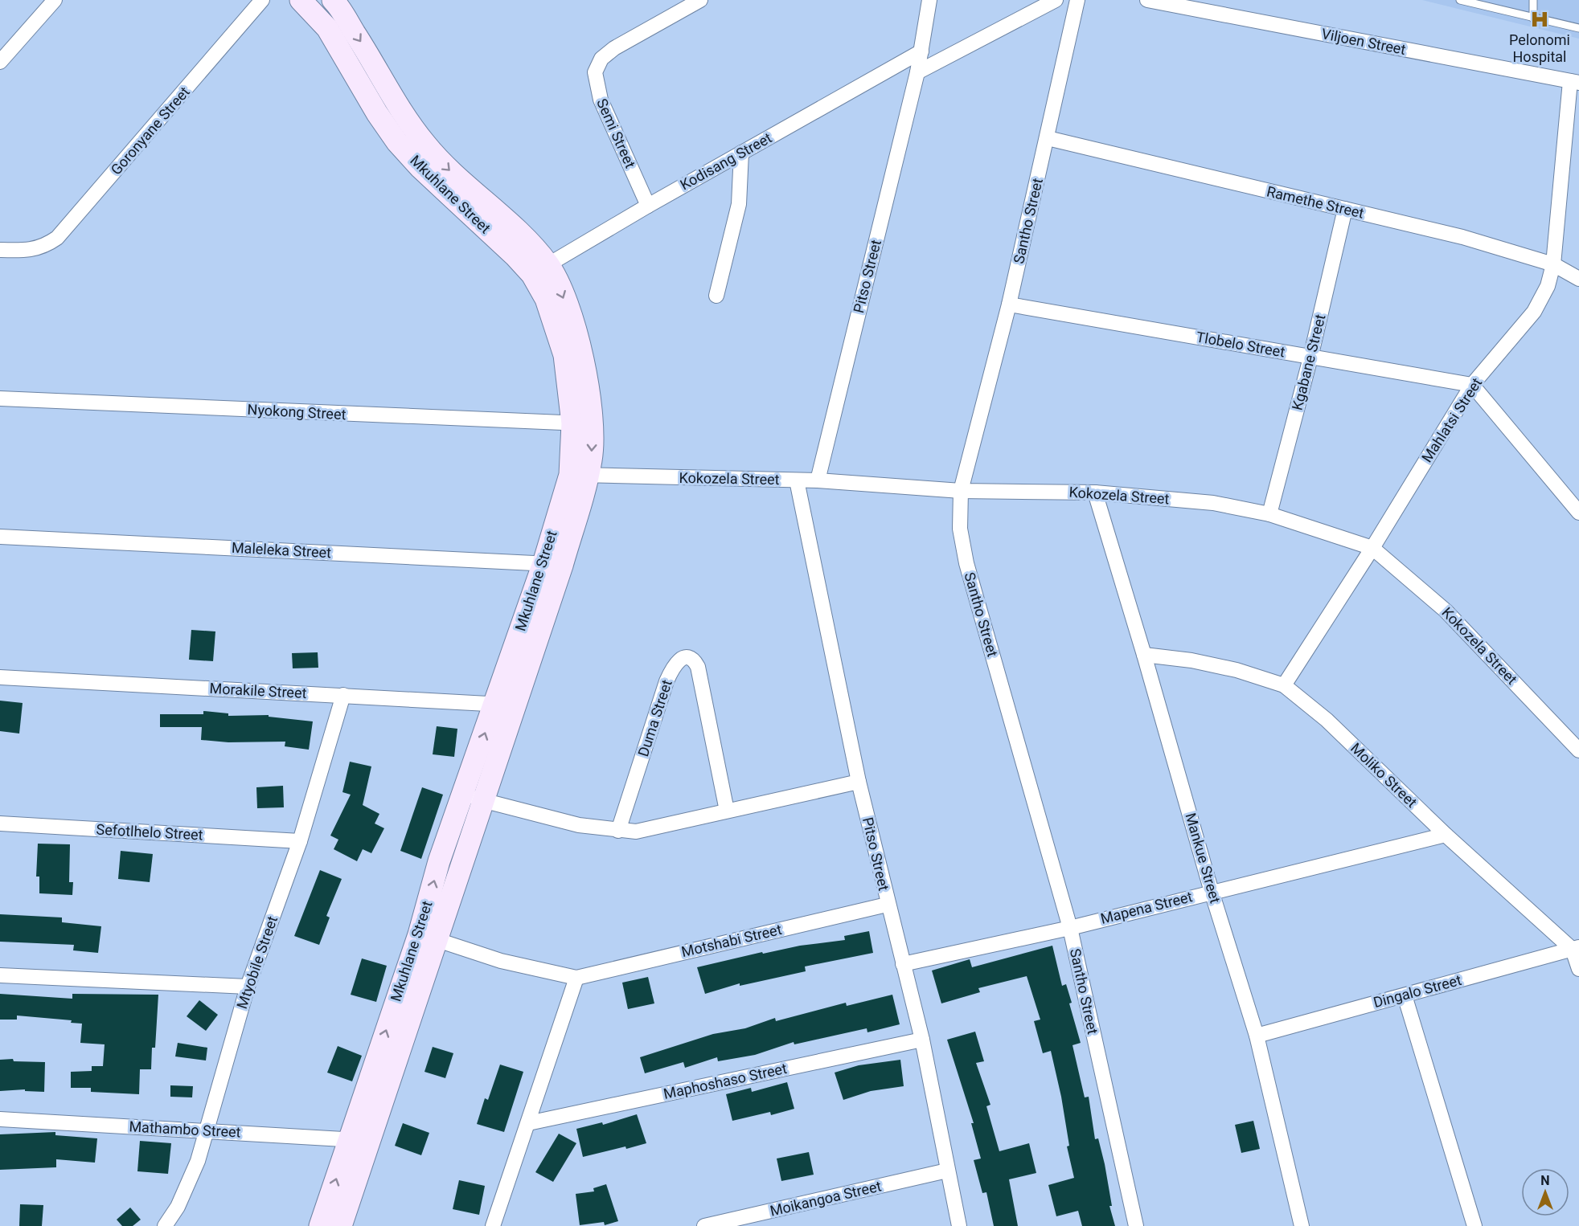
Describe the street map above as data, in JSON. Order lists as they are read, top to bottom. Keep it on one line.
{"streets":{"street":["Viljoen Street","Goronyane Street","Semi Street","Kodisang Street","Mkuhlane Street","Ramethe Street","Santho Street","Pitso Street","Tlobelo Street","Kgabane Street","Nyokong Street","Mahlatsi Street","Kokozela Street","Maleleka Street","Morakile Street","Duma Street","Moliko Street","Sefotlhelo Street","Mankue Street","Mapena Street","Motshabi Street","Mtyobile Street","Dingalo Street","Maphoshaso Street","Mathambo Street","Moikangoa Street"]},"crossings":[["Viljoen Street","Mahlatsi Street"],["Semi Street","Kodisang Street"],["Kodisang Street","Mkuhlane Street"],["Kodisang Street","Pitso Street"],["Mkuhlane Street","Nyokong Street"],["Mkuhlane Street","Kokozela Street"],["Mkuhlane Street","Maleleka Street"],["Mkuhlane Street","Morakile Street"],["Mkuhlane Street","Motshabi Street"],["Mkuhlane Street","Mathambo Street"],["Ramethe Street","Santho Street"],["Ramethe Street","Kgabane Street"],["Ramethe Street","Mahlatsi Street"],["Santho Street","Tlobelo Street"],["Santho Street","Kokozela Street"],["Santho Street","Mapena Street"],["Pitso Street","Kokozela Street"],["Pitso Street","Mapena Street"],["Pitso Street","Motshabi Street"],["Pitso Street","Maphoshaso Street"],["Pitso Street","Moikangoa Street"],["Tlobelo Street","Kgabane Street"],["Tlobelo Street","Mahlatsi Street"],["Kgabane Street","Kokozela Street"],["Mahlatsi Street","Kokozela Street"],["Mahlatsi Street","Moliko Street"],["Kokozela Street","Mankue Street"],["Morakile Street","Mtyobile Street"],["Moliko Street","Mankue Street"],["Moliko Street","Mapena Street"],["Moliko Street","Dingalo Street"],["Sefotlhelo Street","Mtyobile Street"],["Mankue Street","Mapena Street"],["Mankue Street","Dingalo Street"],["Mtyobile Street","Mathambo Street"]],"places":{"hospital":["Pelonomi Hospital"]},"north":"top"}
